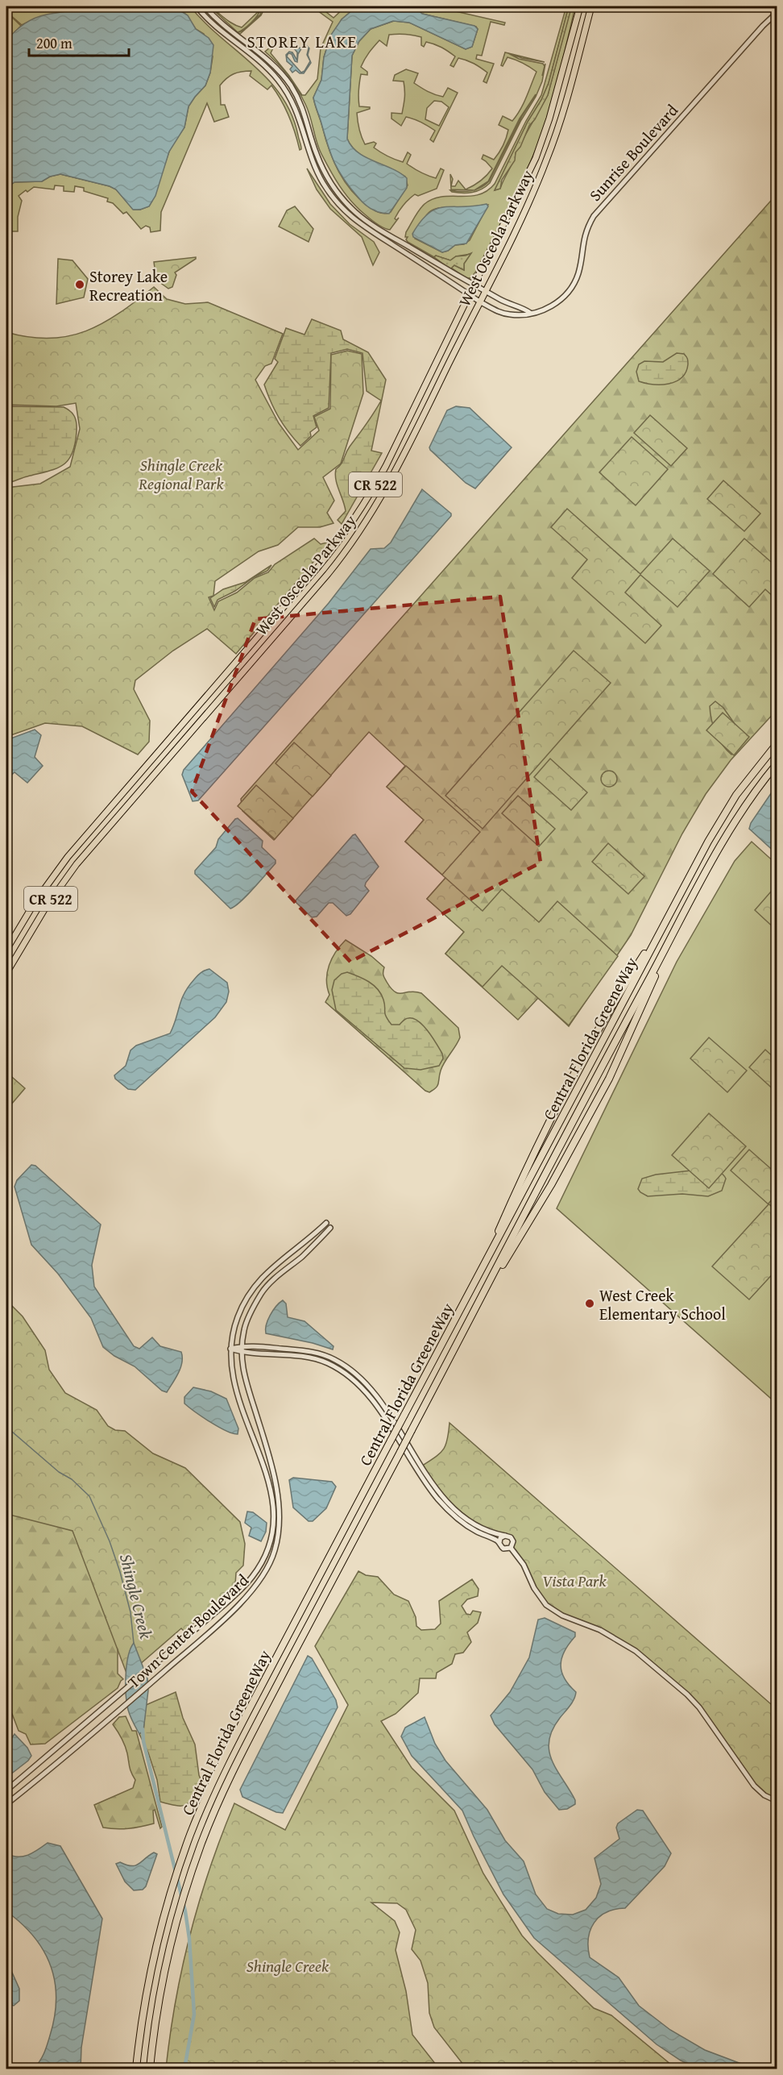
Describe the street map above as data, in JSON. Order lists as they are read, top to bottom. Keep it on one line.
{"streets":{"highway":["Central Florida GreeneWay"],"main road":["West Osceola Parkway","CR 522"],"street":["Sunrise Boulevard","Town Center Boulevard"]},"crossings":[["Sunrise Boulevard","West Osceola Parkway"]],"districts":["STOREY LAKE"],"water":["Shingle Creek"],"parks":["Shingle Creek Regional Park","Vista Park","Shingle Creek"],"places":["Storey Lake Recreation","West Creek Elementary School"],"scale_bar":"200 m"}
